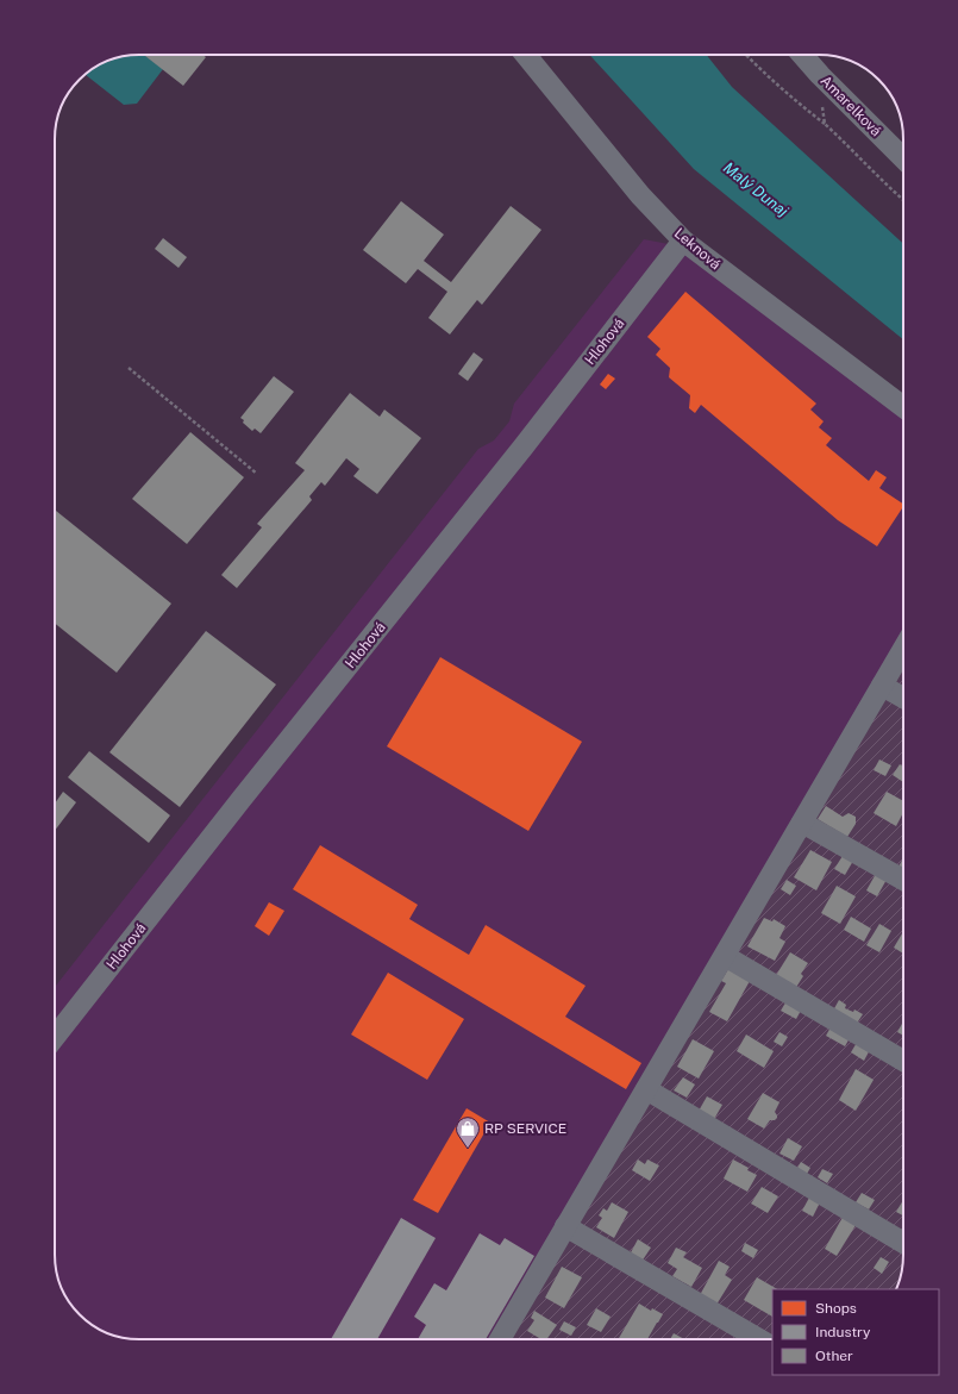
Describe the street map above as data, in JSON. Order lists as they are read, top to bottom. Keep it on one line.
{"streets":{"street":["Amarelková","Leknová","Hlohová"]},"crossings":[["Leknová","Hlohová"]],"water":["Malý Dunaj"],"places":{"shop":["RP SERVICE"]},"legend":["Shops","Industry","Other"]}
